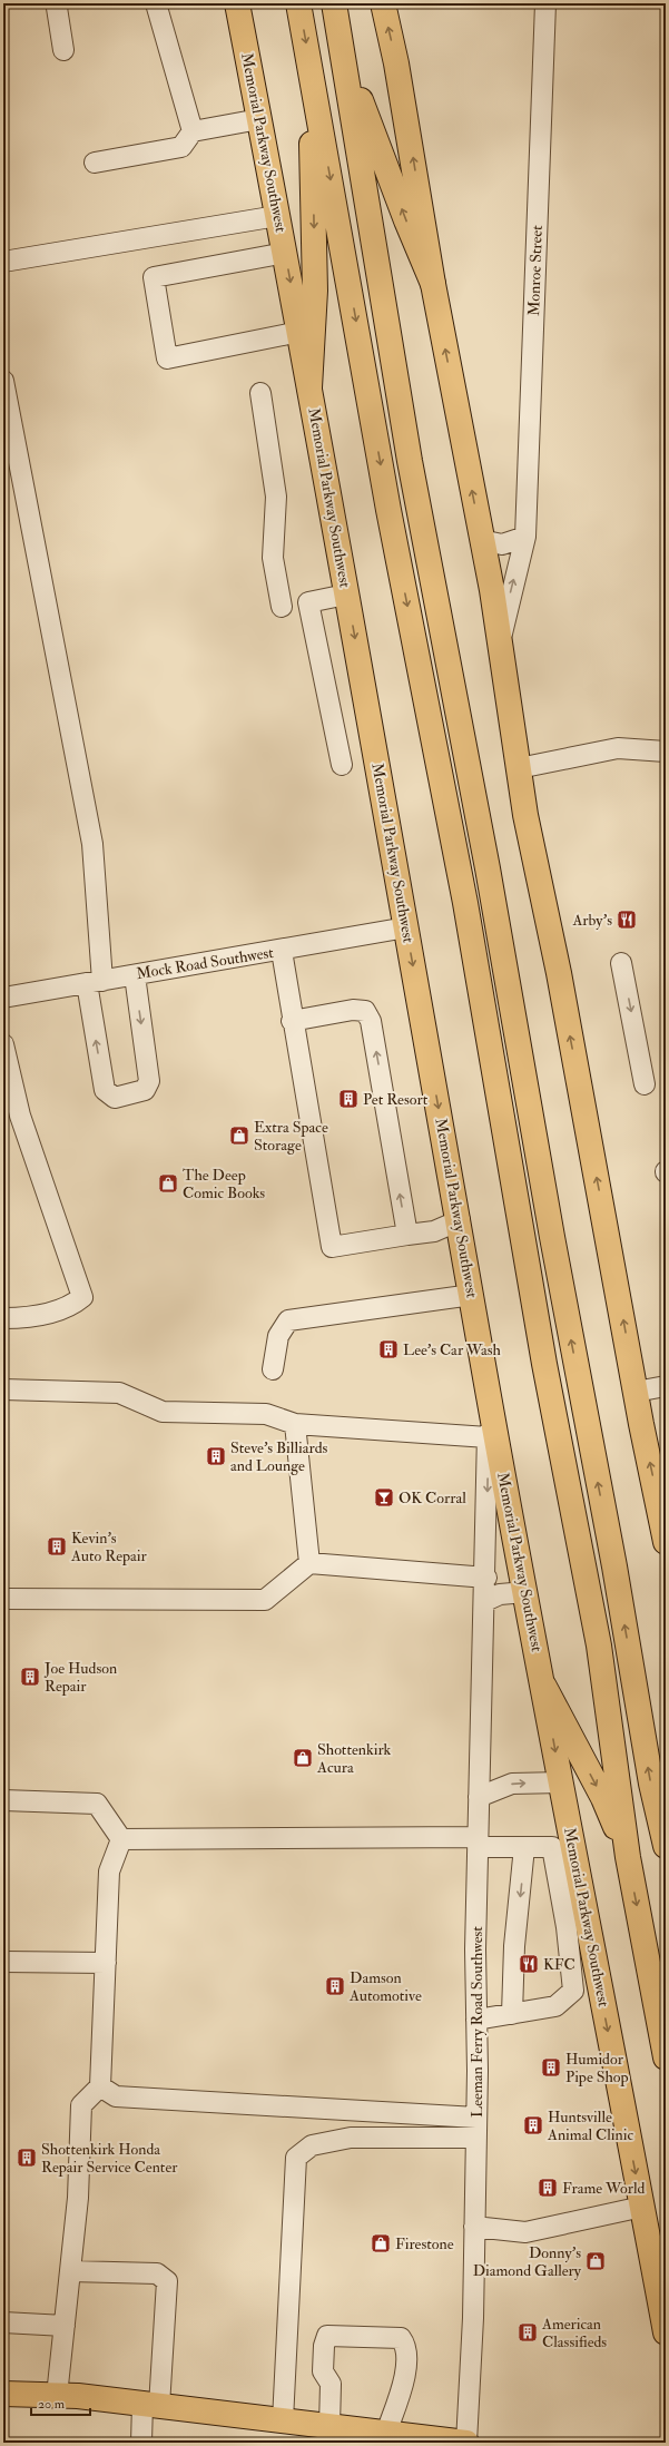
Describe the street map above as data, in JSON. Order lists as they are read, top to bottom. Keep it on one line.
{"streets":{"main road":["Memorial Parkway Southwest"],"street":["Monroe Street","Mock Road Southwest","Leeman Ferry Road Southwest"]},"crossings":[["Memorial Parkway Southwest","Mock Road Southwest"],["Memorial Parkway Southwest","Leeman Ferry Road Southwest"]],"places":{"restaurant":["Arby's","KFC"],"building":["Pet Resort","Lee's Car Wash","Steve's Billiards and Lounge","Kevin's Auto Repair","Joe Hudson Repair","Damson Automotive","Humidor Pipe Shop","Huntsville Animal Clinic","Shottenkirk Honda Repair Service Center","Frame World","American Classifieds"],"shop":["Extra Space Storage","The Deep Comic Books","Shottenkirk Acura","Firestone","Donny's Diamond Gallery"],"bar":["OK Corral"]},"scale_bar":"20 m"}
